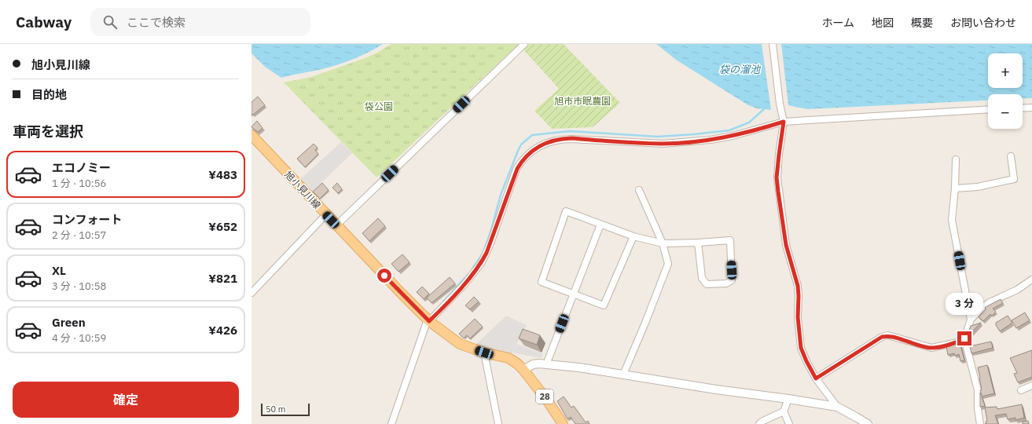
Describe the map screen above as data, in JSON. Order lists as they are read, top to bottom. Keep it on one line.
{"streets":{"main road":["旭小見川線","28"]},"water":["袋の溜池"],"parks":["旭市市眠農園","袋公園"],"scale_bar":"50 m","page":{"header":"Cabway","search":"ここで検索","nav":["ホーム","地図","概要","お問い合わせ"],"banner":["旭小見川線","目的地"],"map_buttons":["+","−"],"heading":"車両を選択","list":[{"name":"エコノミー","note":"1 分 · 10:56","value":"¥483"},{"name":"コンフォート","note":"2 分 · 10:57","value":"¥652"},{"name":"XL","note":"3 分 · 10:58","value":"¥821"},{"name":"Green","note":"4 分 · 10:59","value":"¥426"}],"bubble":"3 分","buttons":"確定","scale":"50 m"}}
